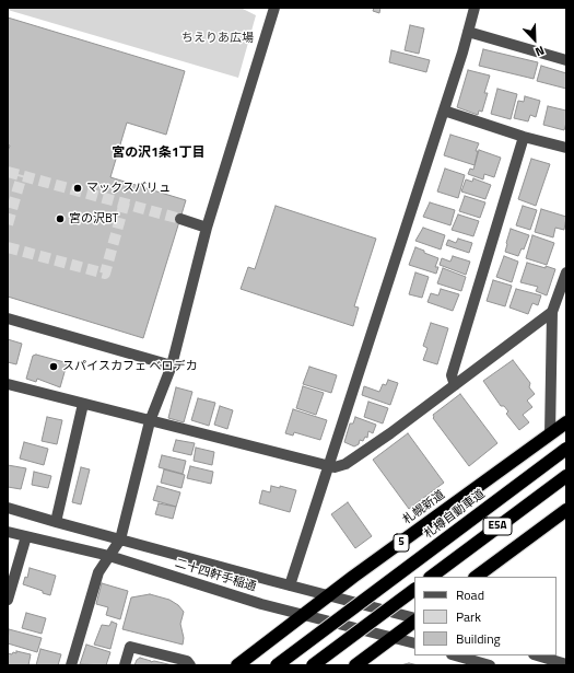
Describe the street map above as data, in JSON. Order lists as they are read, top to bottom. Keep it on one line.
{"streets":{"highway":["札幌新道","札樽自動車道","E5A","5"],"street":["二十四軒手稲通"]},"crossings":[["札幌新道","二十四軒手稲通"]],"districts":["宮の沢1条1丁目"],"parks":["ちえりあ広場"],"places":["マックスバリュ","宮の沢BT","スパイスカフェ ベロデカ"],"legend":["Road","Park","Building"],"north":"bottom right"}
